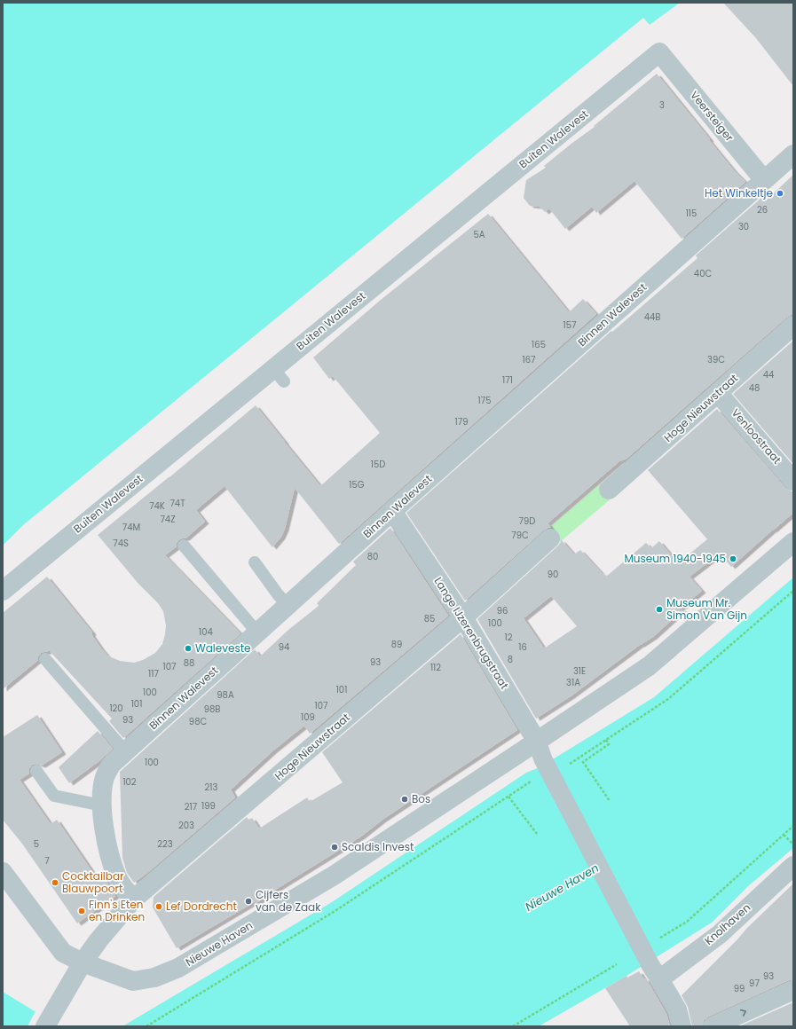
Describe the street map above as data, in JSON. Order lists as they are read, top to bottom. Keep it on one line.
{"streets":{"street":["Veersteiger","Buiten Walevest","Binnen Walevest","Hoge Nieuwstraat","Venloostraat","Lange IJzerenbrugstraat","Knolhaven","Nieuwe Haven"]},"crossings":[["Veersteiger","Buiten Walevest"],["Veersteiger","Binnen Walevest"],["Binnen Walevest","Hoge Nieuwstraat"],["Binnen Walevest","Lange IJzerenbrugstraat"],["Hoge Nieuwstraat","Venloostraat"],["Hoge Nieuwstraat","Lange IJzerenbrugstraat"],["Hoge Nieuwstraat","Nieuwe Haven"],["Lange IJzerenbrugstraat","Knolhaven"],["Lange IJzerenbrugstraat","Nieuwe Haven"]],"water":["Nieuwe Haven"],"places":["Het Winkeltje","Museum 1940-1945","Museum Mr. Simon Van Gijn","Waleveste","Bos","Scaldis Invest","Cocktailbar Blauwpoort","Cijfers van de Zaak","Lef Dordrecht","Finn's Eten en Drinken"],"house_numbers":["3","26","115","30","5A","40C","44B","157","165","167","39C","44","171","48","175","179","15D","15G","74T","74K","74Z","79D","74M","79C","74S","80","90","96","85","100","104","12","89","94","16","8","93","88","107","112","31E","117","31A","101","100","98A","101","107","120","98B","109","93","98C","100","102","213","199","217","203","5","223","7","93","97","99"]}
